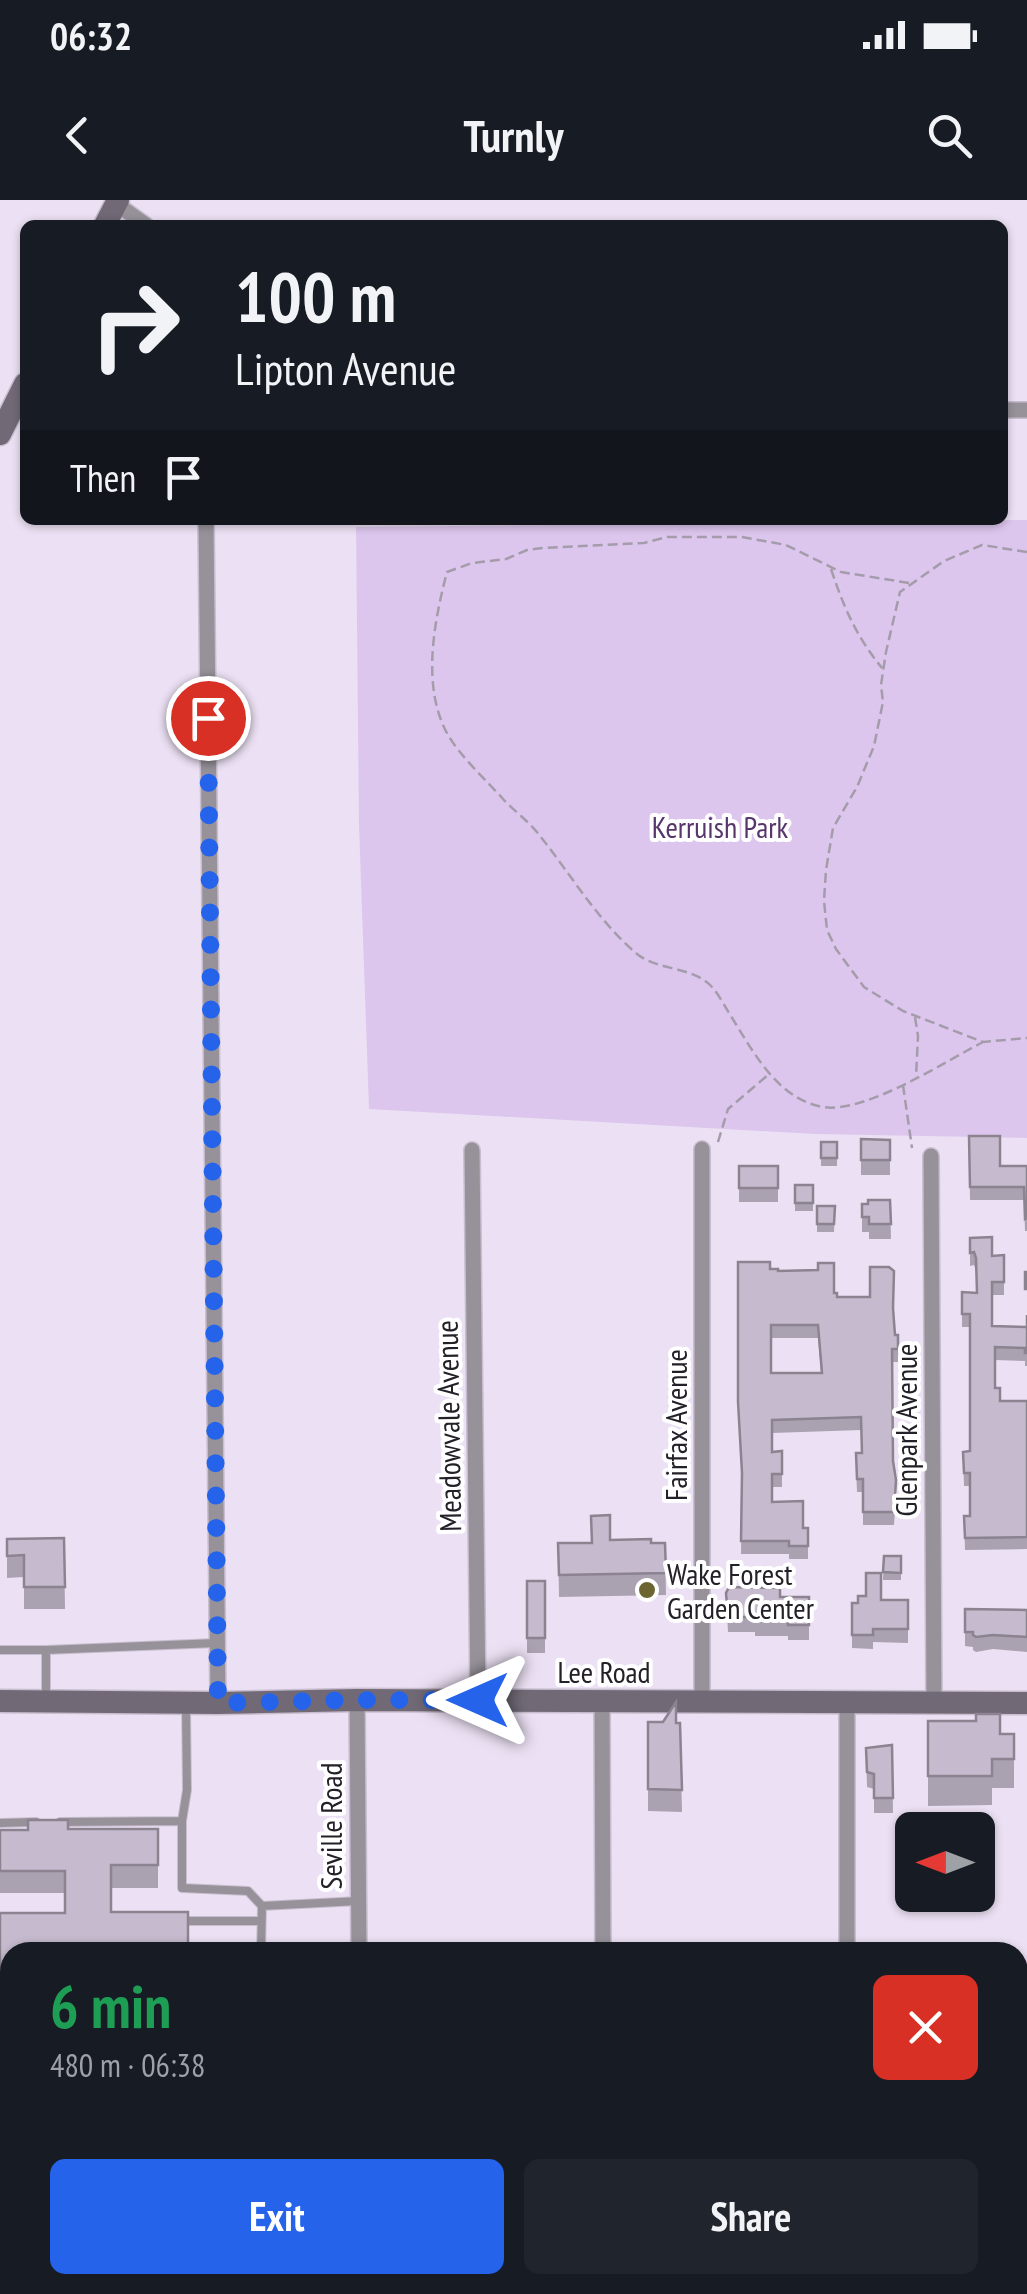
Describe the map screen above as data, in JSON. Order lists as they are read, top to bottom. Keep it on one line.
{"streets":{"main road":["Lee Road"],"street":["Fairfax Avenue","Meadowvale Avenue","Glenpark Avenue","Seville Road"]},"crossings":[["Fairfax Avenue","Lee Road"],["Meadowvale Avenue","Lee Road"],["Glenpark Avenue","Lee Road"],["Lee Road","Seville Road"]],"parks":["Kerruish Park"],"places":["Wake Forest Garden Center"],"north":"left","page":{"status":"06:32","header":"Turnly","turn":["100 m","Lipton Avenue"],"then":"Then","heading":["6 min","480 m · 06:38"],"buttons":["Exit","Share"]}}
